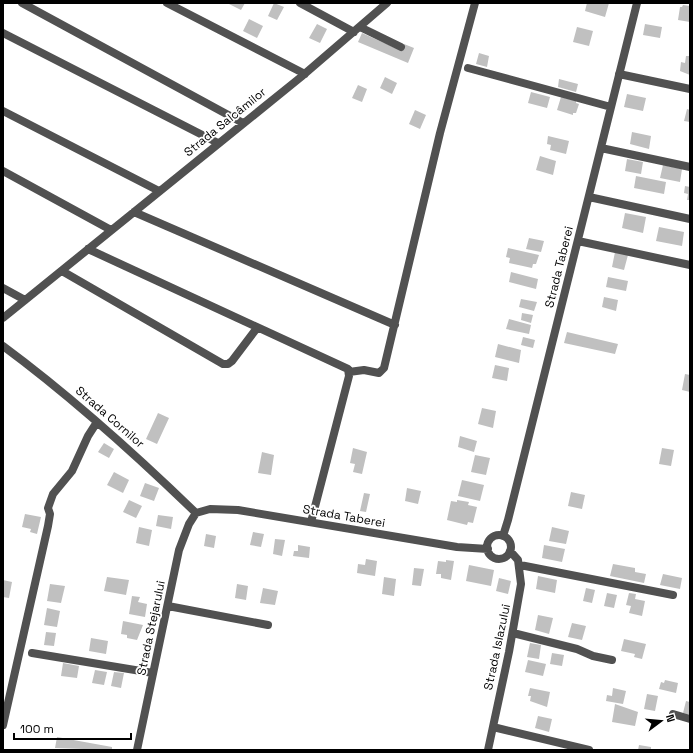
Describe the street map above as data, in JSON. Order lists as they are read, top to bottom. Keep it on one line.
{"streets":{"street":["Strada Salcâmilor","Strada Taberei","Strada Cornilor","Strada Stejarului","Strada Islazului"]},"crossings":[["Strada Taberei","Strada Cornilor"],["Strada Taberei","Strada Stejarului"],["Strada Cornilor","Strada Stejarului"]],"scale_bar":"100 m","north":"right"}
